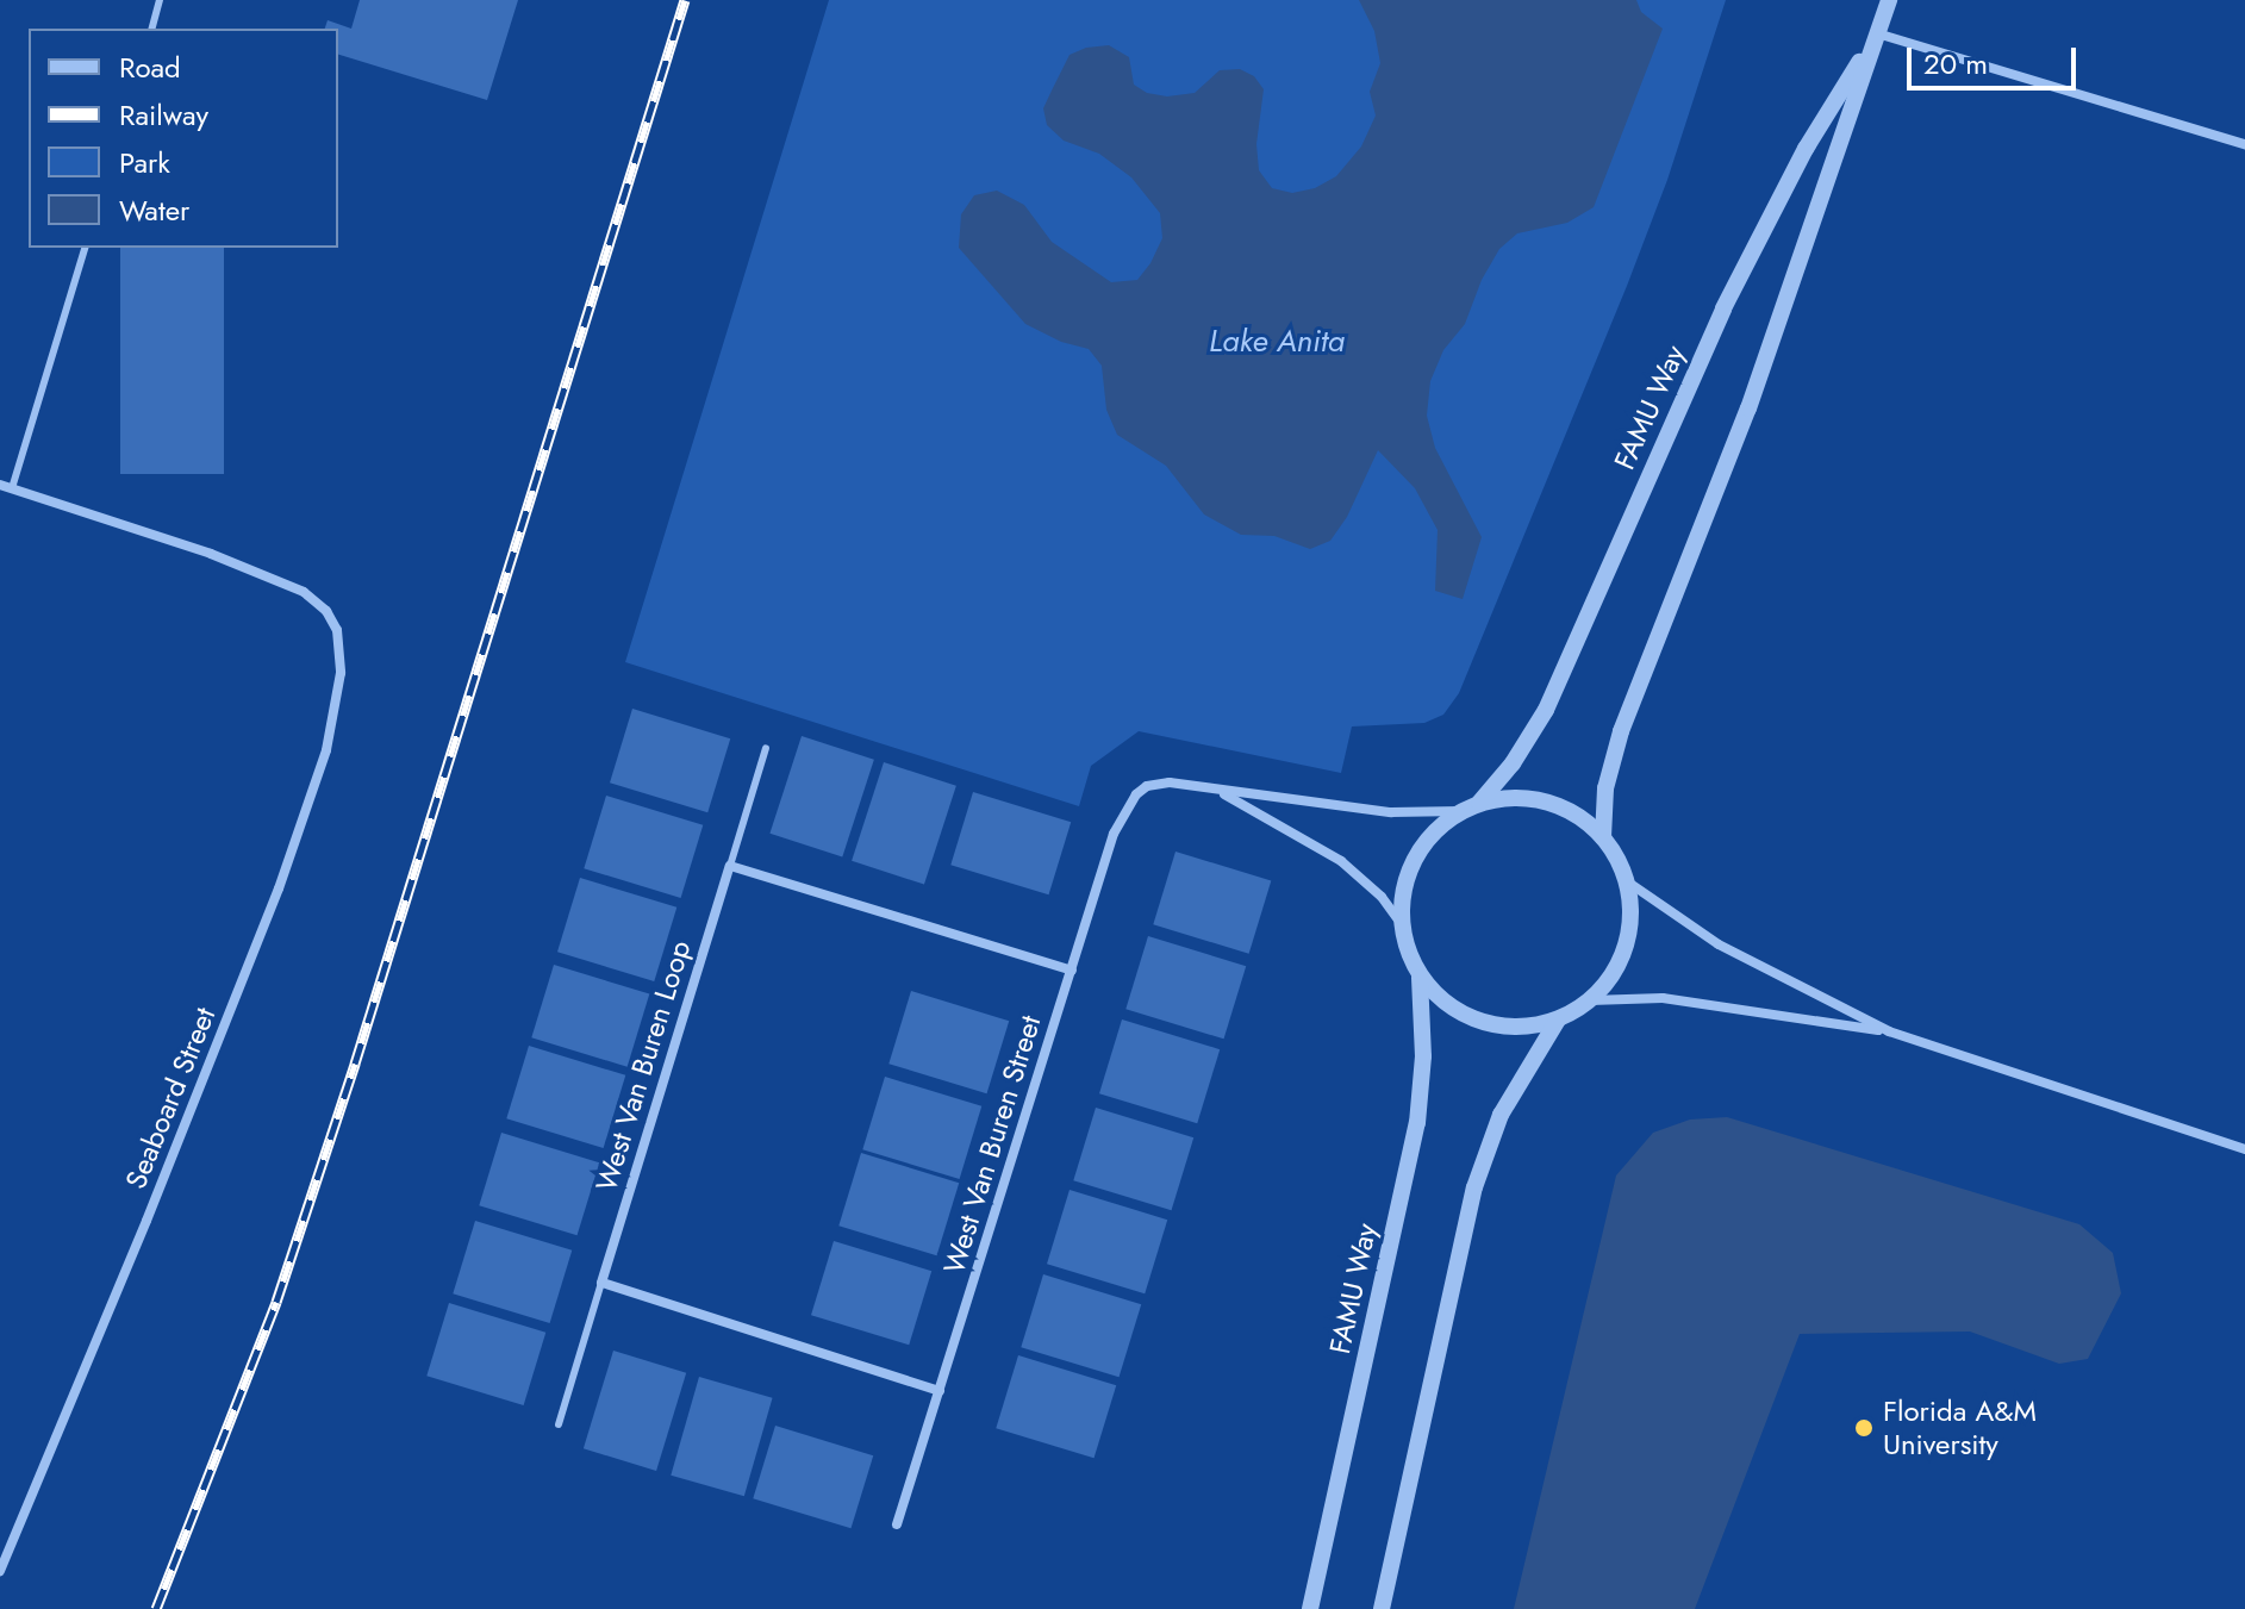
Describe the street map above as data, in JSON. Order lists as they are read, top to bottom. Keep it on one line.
{"streets":{"street":["FAMU Way","West Van Buren Loop","Seaboard Street","West Van Buren Street"]},"water":["Lake Anita"],"places":["Florida A&M University"],"legend":["Road","Railway","Park","Water"],"scale_bar":"20 m"}
